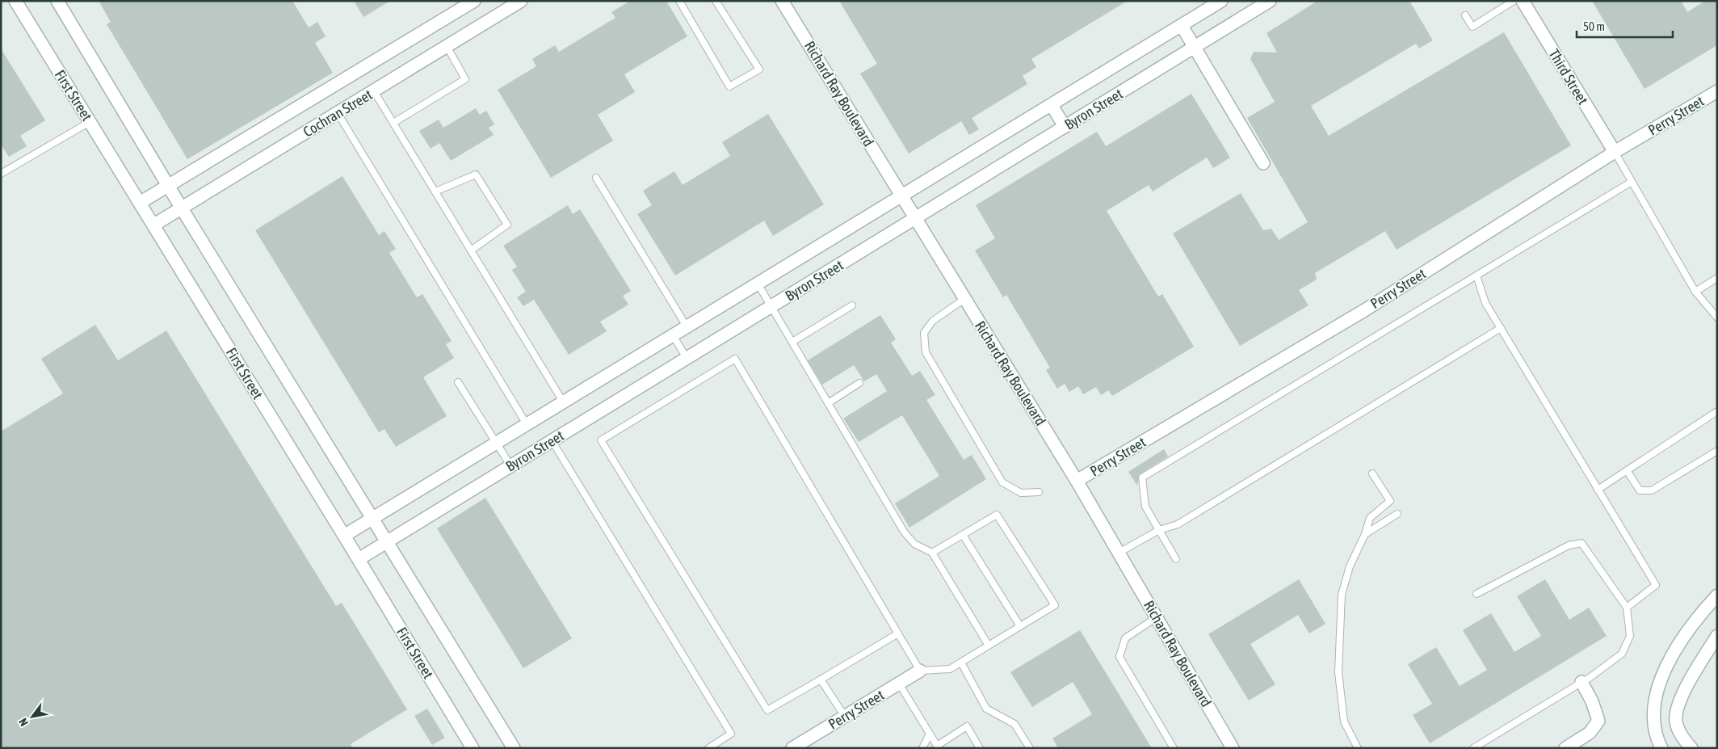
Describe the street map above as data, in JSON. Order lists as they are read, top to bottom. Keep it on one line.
{"streets":{"street":["Third Street","Richard Ray Boulevard","First Street","Byron Street","Cochran Street","Perry Street"]},"crossings":[["Third Street","Perry Street"],["Richard Ray Boulevard","Byron Street"],["Richard Ray Boulevard","Perry Street"],["First Street","Byron Street"],["First Street","Cochran Street"]],"scale_bar":"50 m","north":"bottom left"}
